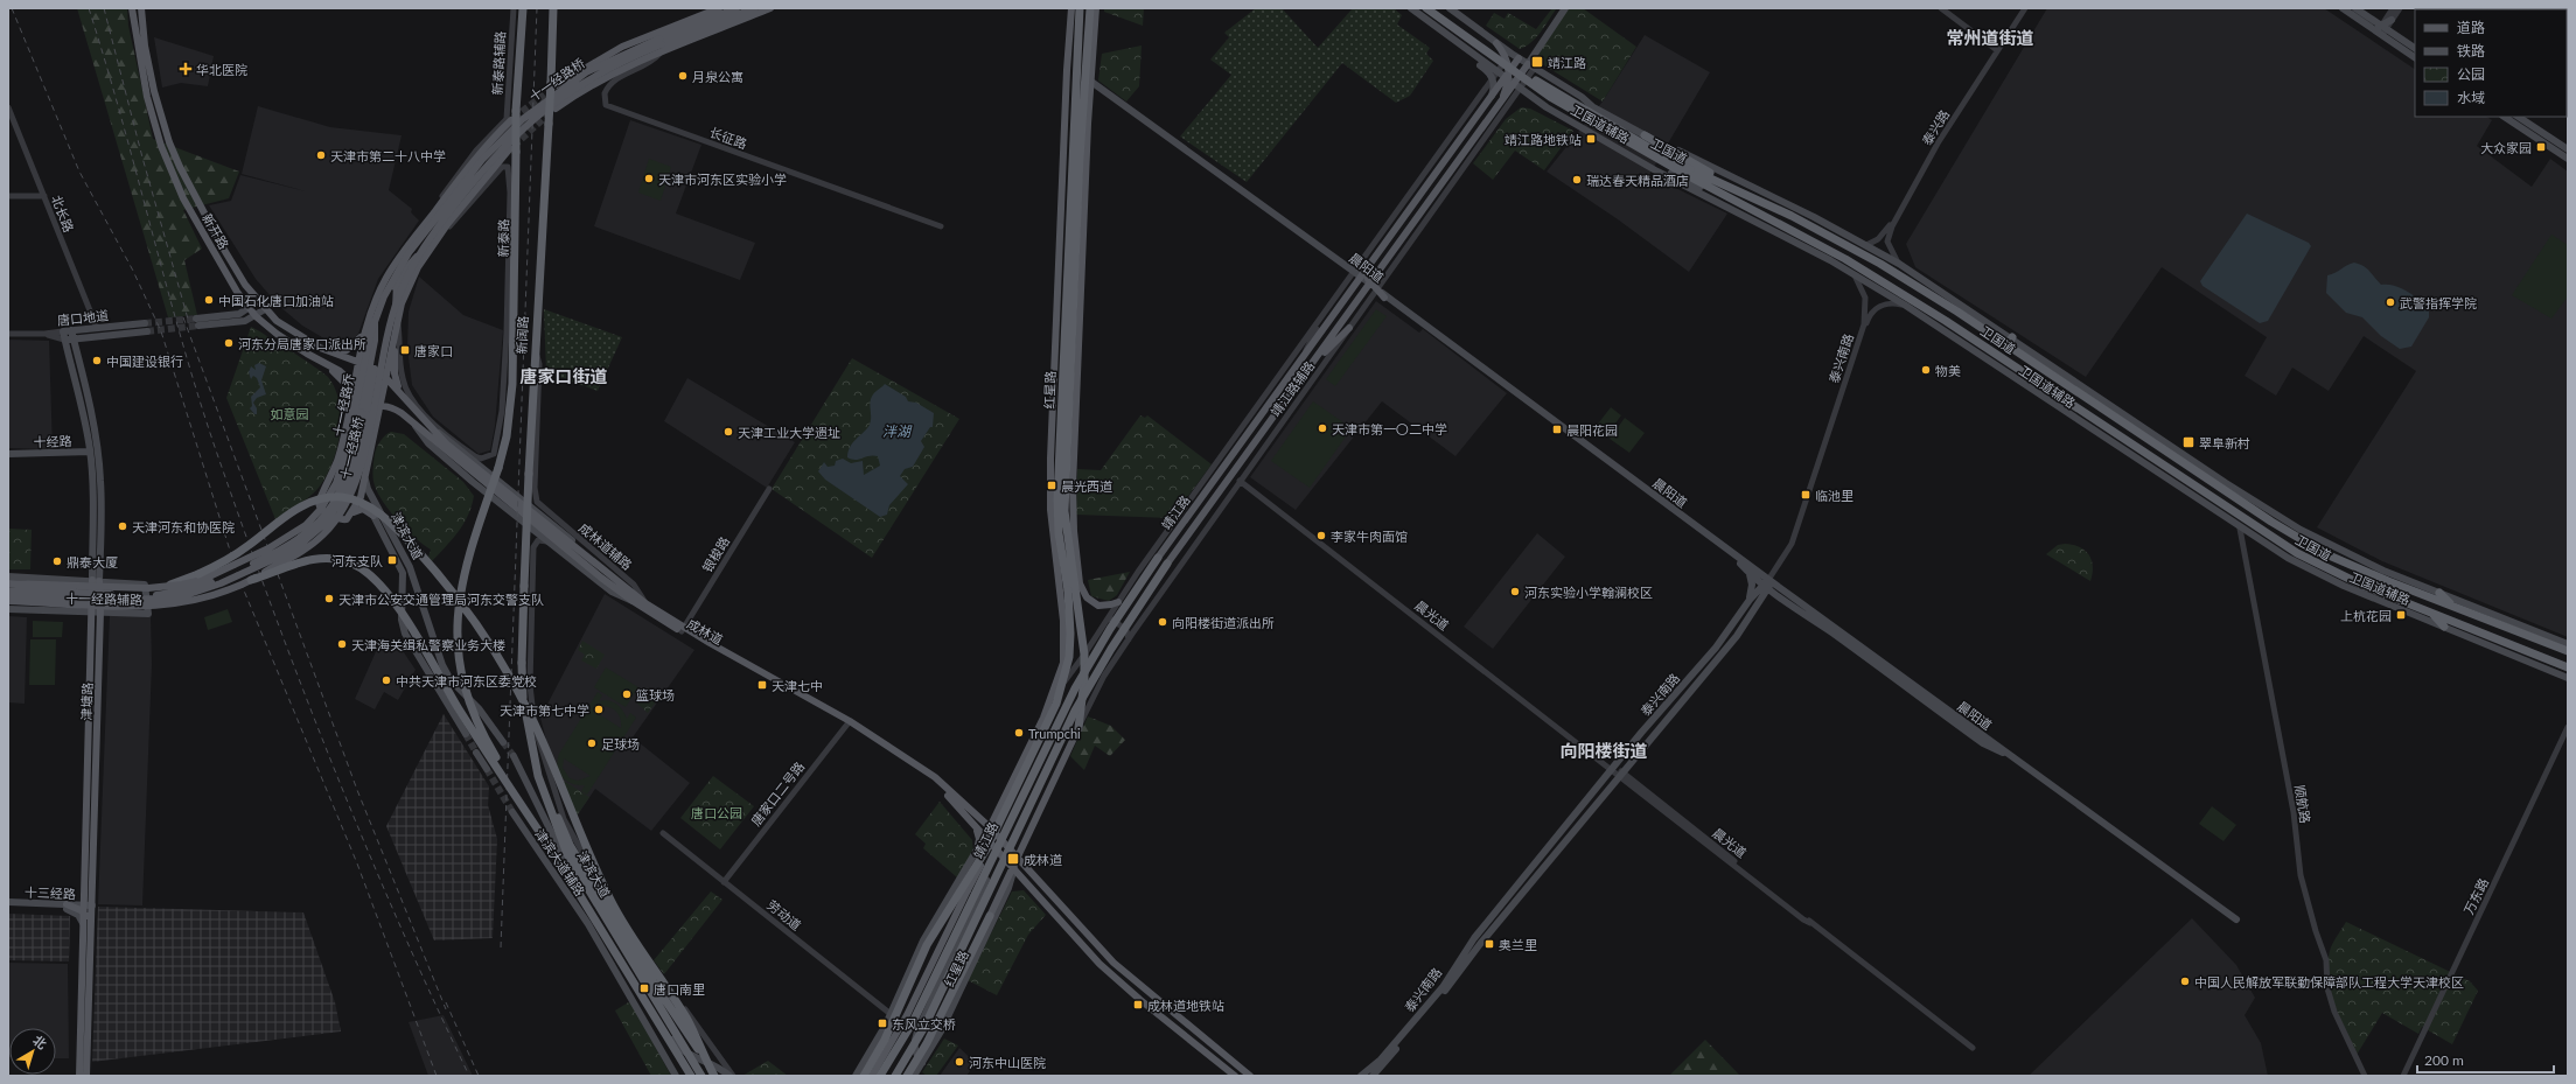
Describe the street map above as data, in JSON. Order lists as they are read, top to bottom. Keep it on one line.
{"streets":{"highway":["卫国道","新泰路","新阔路","红星路","靖江路","津滨大道"],"main road":["十一经路桥","卫国道辅路","新开路","晨阳道","唐口地道","泰兴南路","十一经路乔","十经路","十一经路辅路","成林道","津塘路","津滨大道辅路","十三经路"],"street":["新泰路辅路","泰兴路","长征路","北长路","靖江路辅路","成林道辅路","银梭路","晨光道","唐家口二号路","顺航路","万东路","劳动道"]},"crossings":[["十一经路桥","十一经路乔"],["卫国道辅路","泰兴路"],["卫国道辅路","泰兴南路"],["卫国道辅路","靖江路辅路"],["卫国道辅路","靖江路"],["卫国道辅路","顺航路"],["北长路","唐口地道"],["新泰路","津滨大道"],["晨阳道","泰兴南路"],["晨阳道","靖江路辅路"],["晨阳道","红星路"],["晨阳道","靖江路"],["唐口地道","津塘路"],["新阔路","津滨大道"],["新阔路","成林道辅路"],["泰兴南路","晨光道"],["靖江路辅路","红星路"],["靖江路辅路","靖江路"],["靖江路辅路","晨光道"],["红星路","靖江路"],["红星路","成林道"],["十经路","津塘路"],["成林道辅路","成林道"],["银梭路","成林道"],["十一经路辅路","津塘路"],["成林道","唐家口二号路"],["津塘路","十三经路"],["唐家口二号路","劳动道"]],"districts":["常州道街道","唐家口街道","向阳楼街道"],"water":["泮湖"],"parks":["如意园","唐口公园"],"places":{"transit":["靖江路","靖江路地铁站","大众家园","唐家口","晨阳花园","翠阜新村","晨光西道","临池里","河东支队","上杭花园","天津七中","成林道","奥兰里","唐口南里","成林道地铁站","东风立交桥"],"health":["华北医院"],"other":["月泉公寓","天津市第二十八中学","天津市河东区实验小学","瑞达春天精品酒店","中国石化唐口加油站","武警指挥学院","河东分局唐家口派出所","中国建设银行","物美","天津市第一〇二中学","天津工业大学遗址","天津河东和协医院","李家牛肉面馆","鼎泰大厦","河东实验小学翰澜校区","天津市公安交通管理局河东交警支队","向阳楼街道派出所","天津海关缉私警察业务大楼","中共天津市河东区委党校","篮球场","天津市第七中学","Trumpchi","足球场","中国人民解放军联勤保障部队工程大学天津校区","河东中山医院"]},"legend":["道路","铁路","公园","水域"],"scale_bar":"200 m","north":"top right"}
